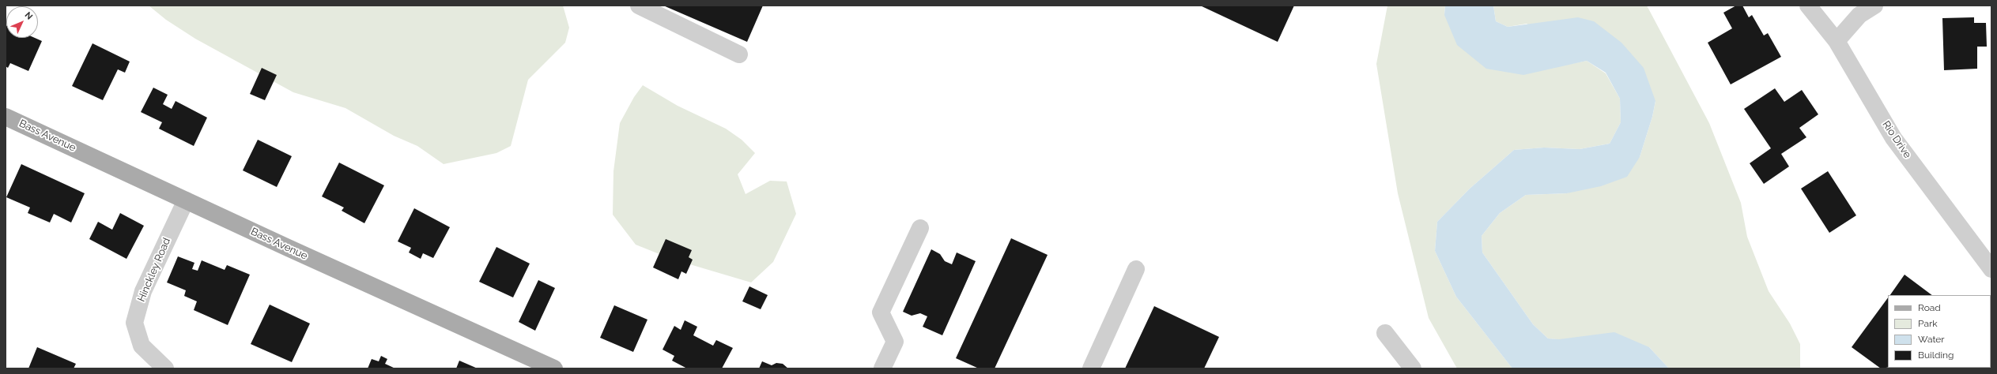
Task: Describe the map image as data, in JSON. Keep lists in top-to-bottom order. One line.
{"streets":{"main road":["Bass Avenue"],"street":["Rio Drive","Hinckley Road"]},"crossings":[["Bass Avenue","Hinckley Road"]],"legend":["Road","Park","Water","Building"],"north":"top right"}
